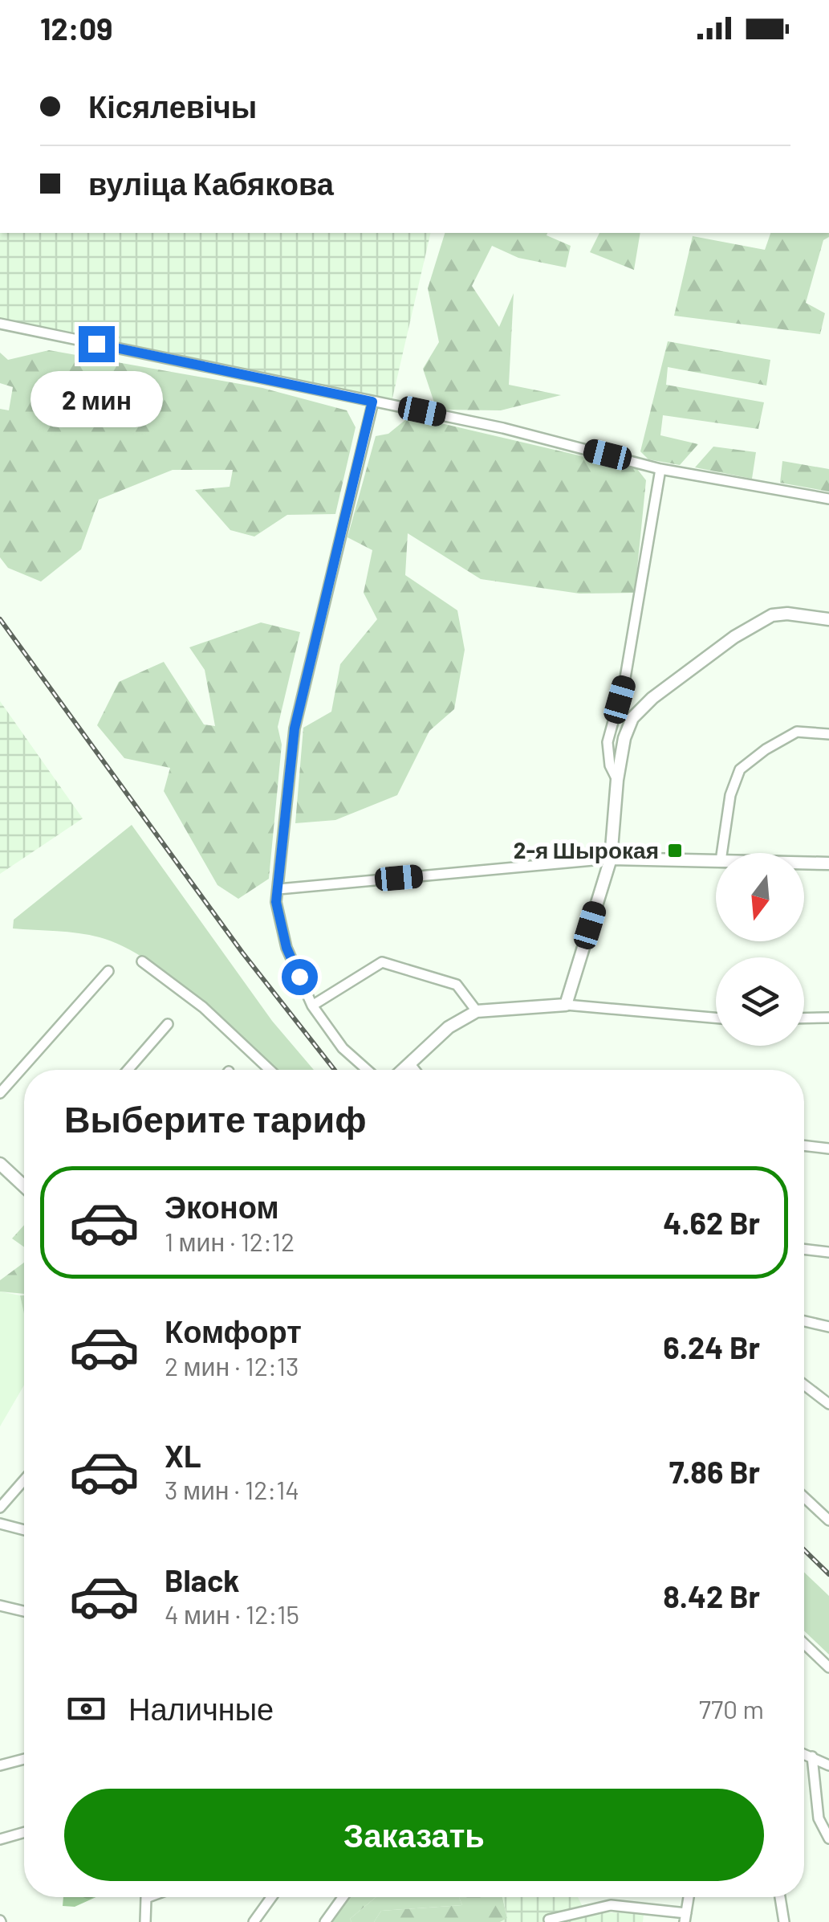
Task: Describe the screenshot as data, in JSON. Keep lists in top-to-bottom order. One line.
{"places":{"transit":["2-я Шырокая"]},"north":"bottom","page":{"status":"12:09","banner":["Кісялевічы","вуліца Кабякова"],"bubble":"2 мин","heading":"Выберите тариф","list":[{"name":"Эконом","note":"1 мин · 12:12","value":"4.62 Br"},{"name":"Комфорт","note":"2 мин · 12:13","value":"6.24 Br"},{"name":"XL","note":"3 мин · 12:14","value":"7.86 Br"},{"name":"Black","note":"4 мин · 12:15","value":"8.42 Br"}],"pay":["Наличные","770 m"],"buttons":"Заказать"}}
